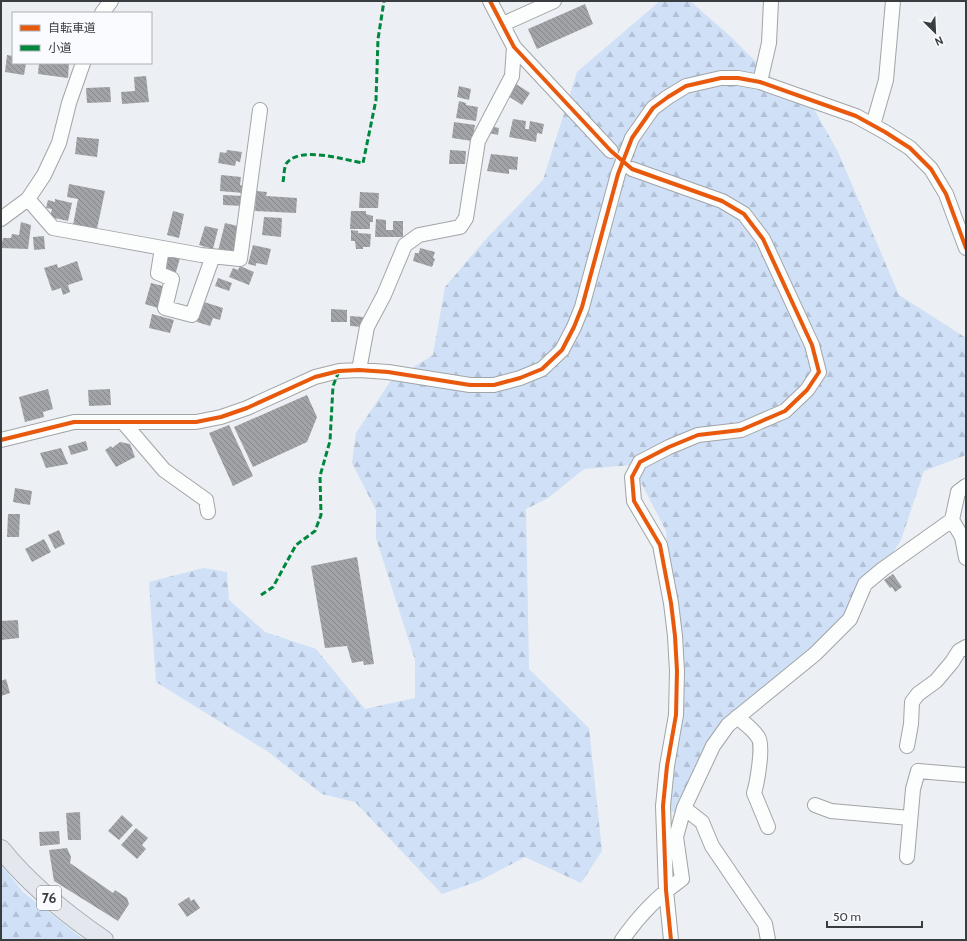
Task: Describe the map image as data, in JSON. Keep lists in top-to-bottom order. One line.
{"streets":{"main road":["76"]},"legend":["自転車道","小道"],"scale_bar":"50 m","north":"bottom right"}
